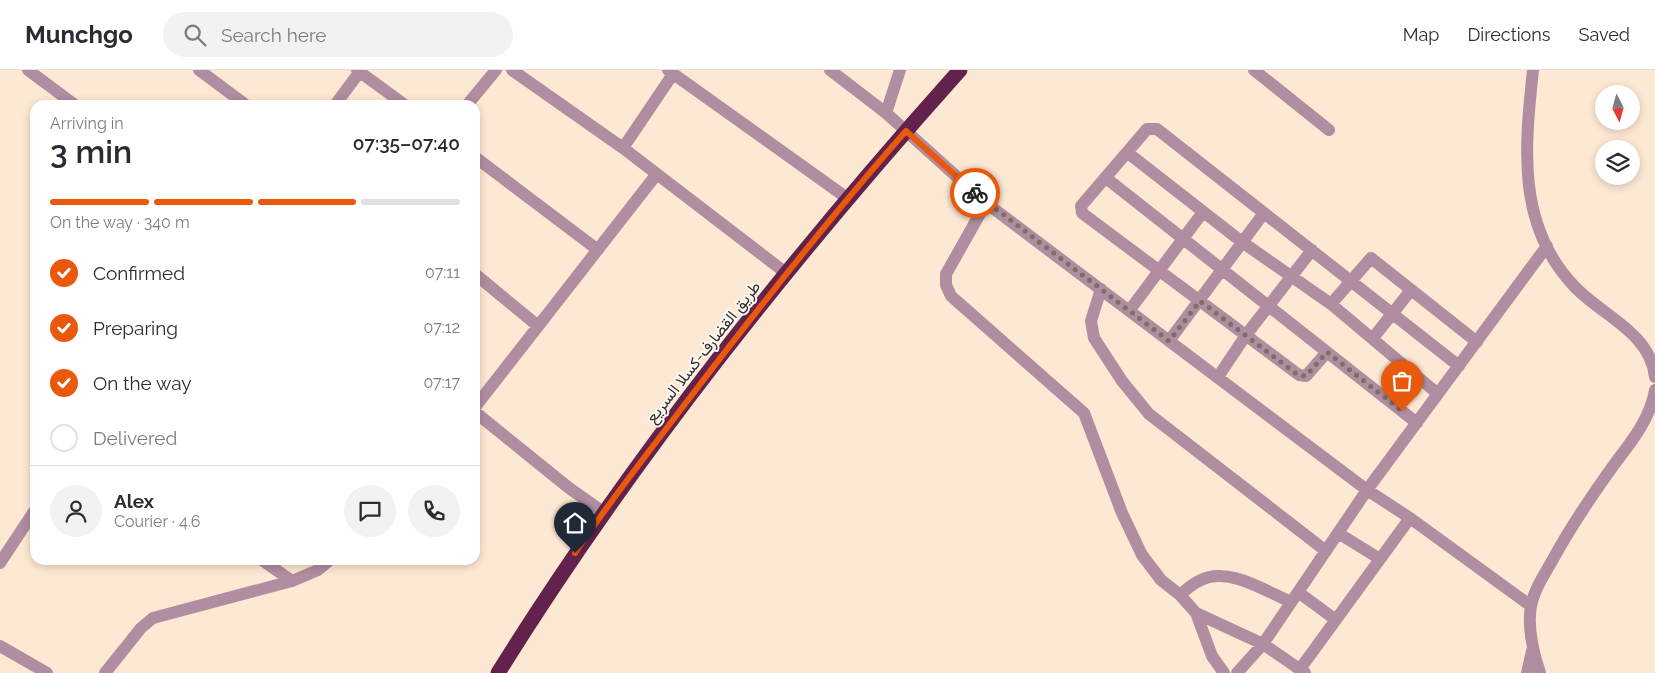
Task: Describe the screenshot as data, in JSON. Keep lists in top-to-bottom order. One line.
{"streets":{"highway":["طريق القضارف-كسلا السريع"]},"north":"bottom","page":{"header":"Munchgo","search":"Search here","nav":["Map","Directions","Saved"],"heading":["3 min","Arriving in","07:35–07:40"],"panel":["Alex","Courier · 4.6"],"bar":"On the way · 340 m","list":[["Confirmed","07:11"],["Preparing","07:12"],["On the way","07:17"],"Delivered"]}}
